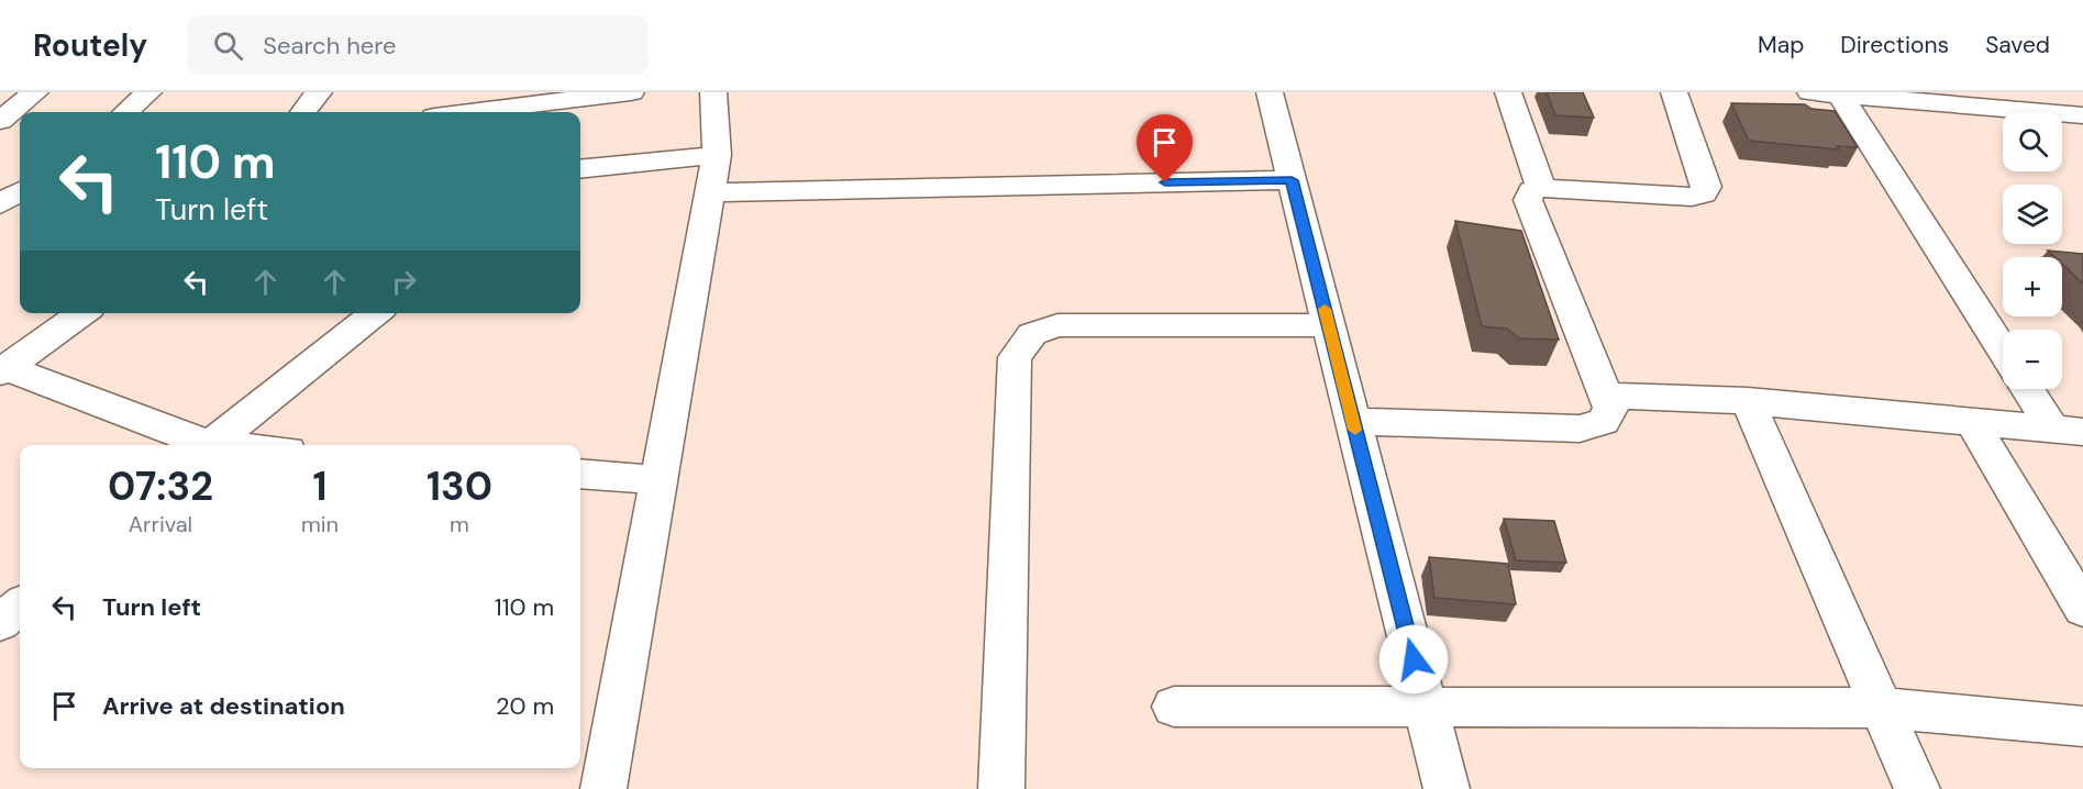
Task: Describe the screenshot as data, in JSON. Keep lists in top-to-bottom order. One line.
{"page":{"header":"Routely","search":"Search here","nav":["Map","Directions","Saved"],"map_buttons":["+","−"],"turn":["110 m","Turn left"],"eta":["07:32","Arrival","1","min","130","m"],"list":[{"name":"Turn left","value":"110 m"},{"name":"Arrive at destination","value":"20 m"}]}}
